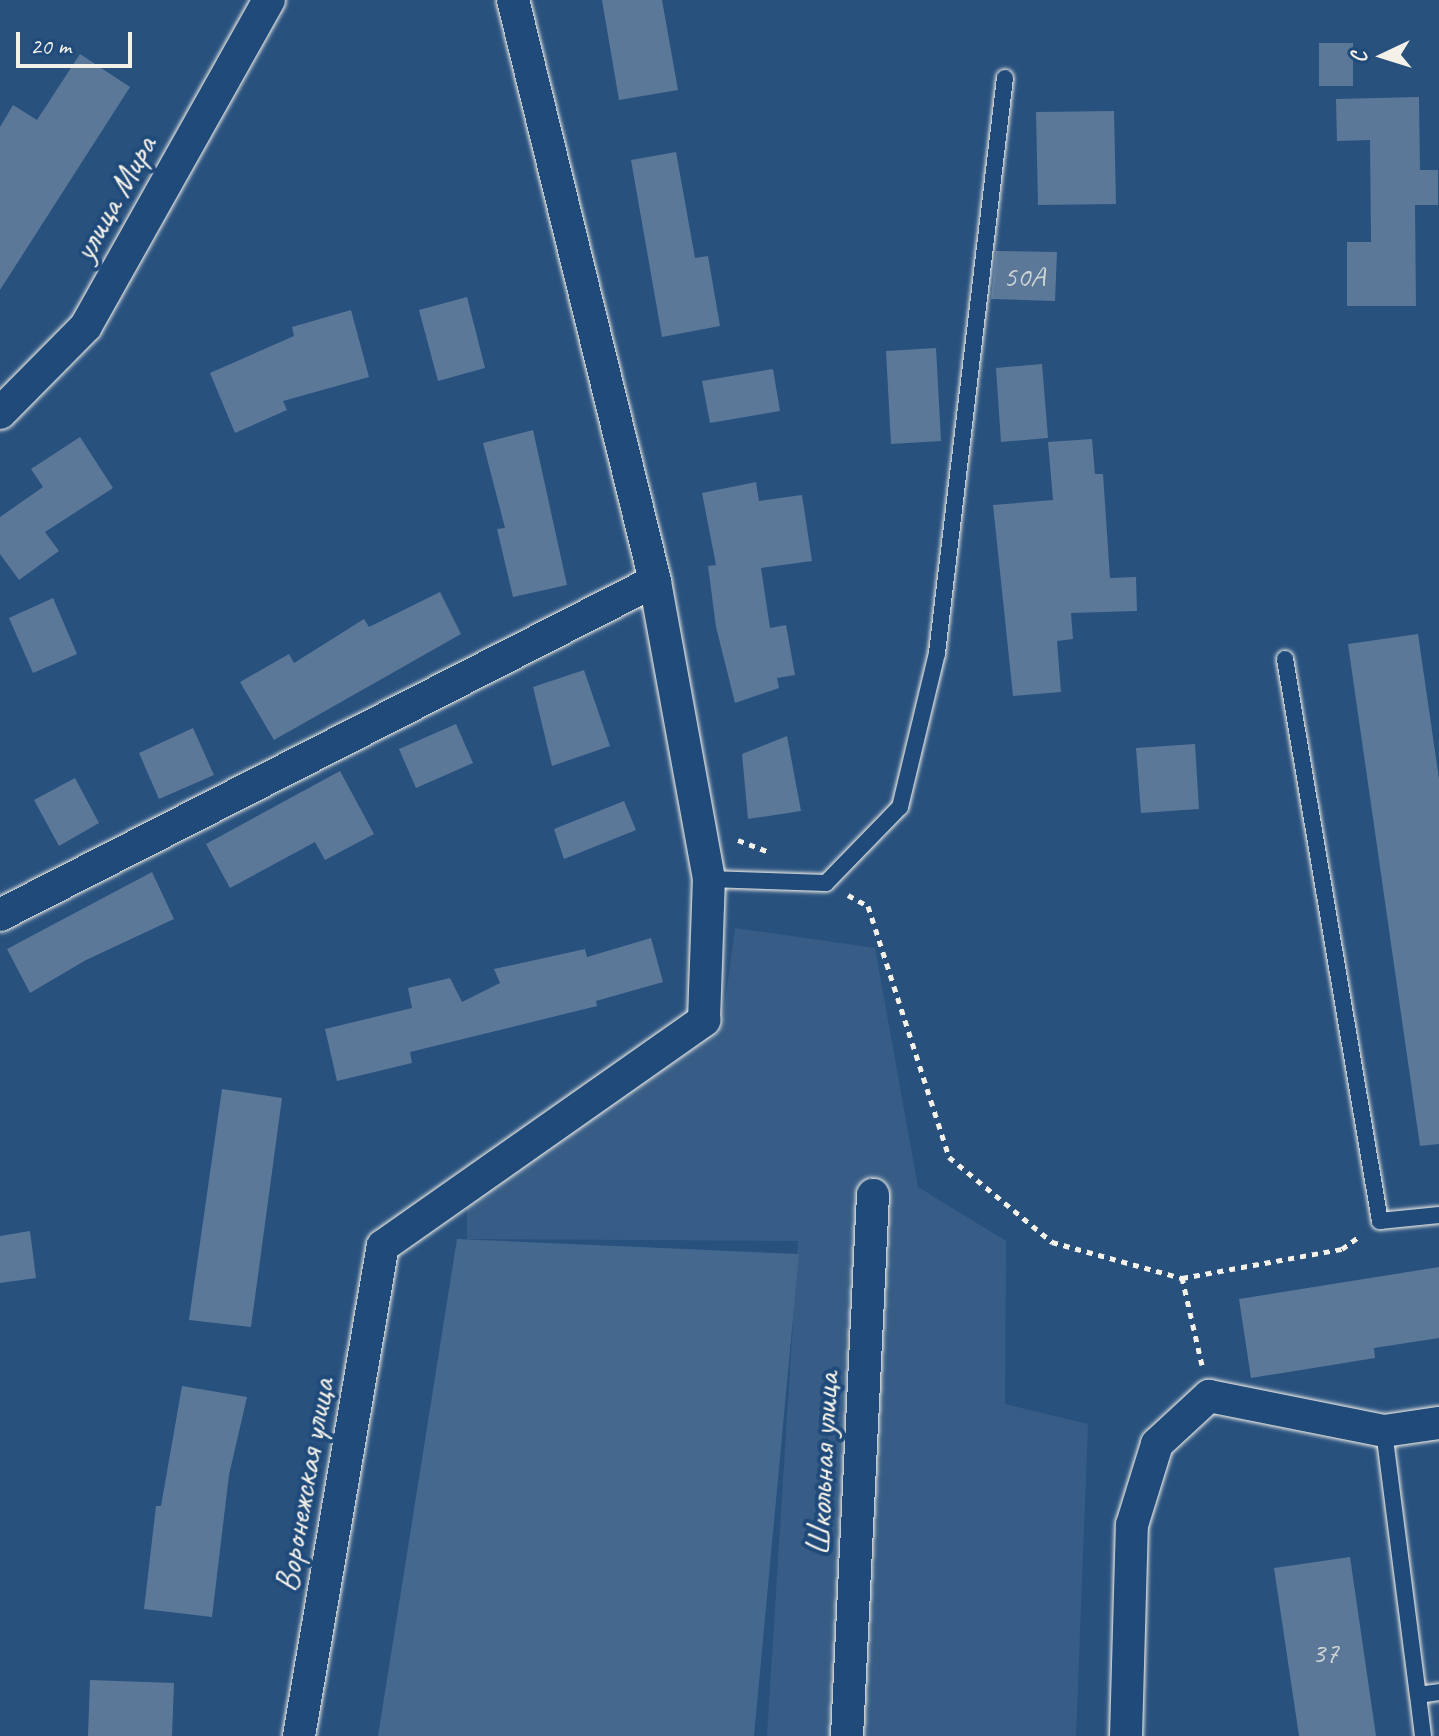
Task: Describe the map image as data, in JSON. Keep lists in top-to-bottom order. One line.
{"streets":{"street":["улица Мира","Школьная улица","Воронежская улица"]},"house_numbers":["50А","37"],"scale_bar":"20 m","north":"left"}
